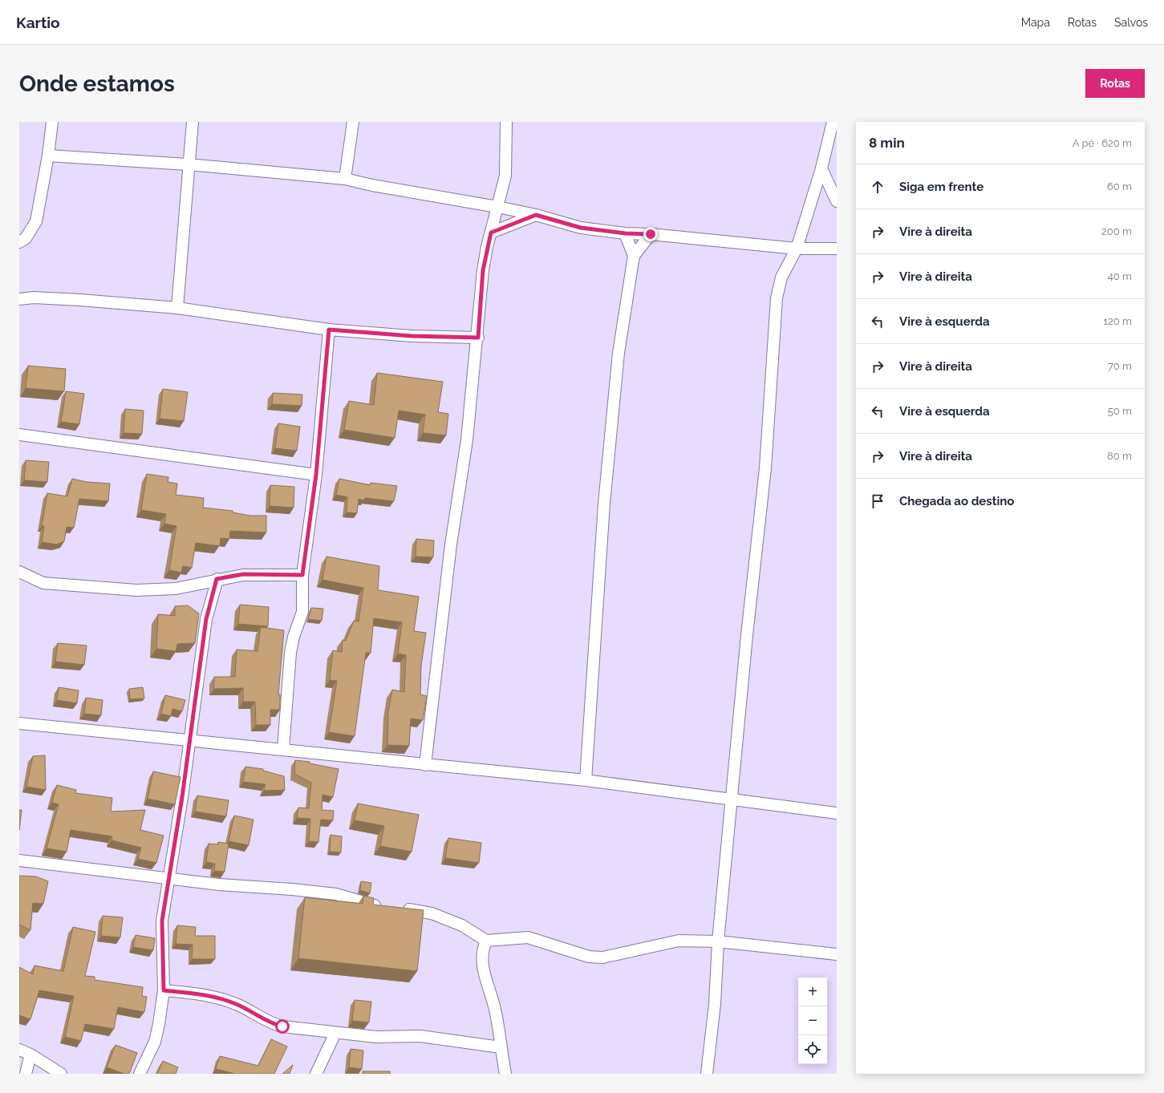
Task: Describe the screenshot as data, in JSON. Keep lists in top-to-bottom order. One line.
{"page":{"header":"Kartio","nav":["Mapa","Rotas","Salvos"],"buttons":"Rotas","title":"Onde estamos","heading":["8 min","A pé · 620 m"],"list":[["Siga em frente","60 m"],["Vire à direita","200 m"],["Vire à direita","40 m"],["Vire à esquerda","120 m"],["Vire à direita","70 m"],["Vire à esquerda","50 m"],["Vire à direita","80 m"],"Chegada ao destino"],"map_buttons":["+","−"]}}
